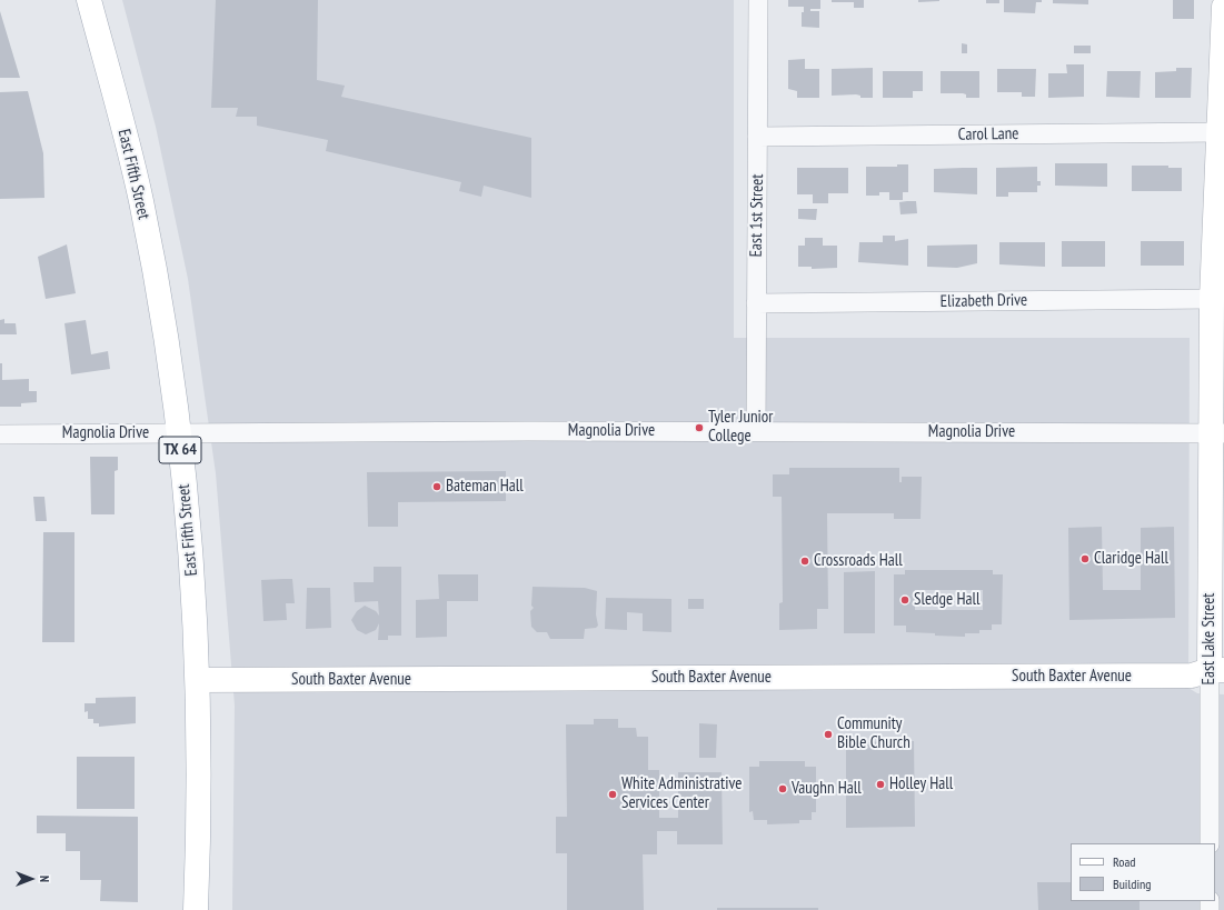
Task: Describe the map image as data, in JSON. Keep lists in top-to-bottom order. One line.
{"streets":{"street":["Carol Lane","East Fifth Street","East 1st Street","Elizabeth Drive","Magnolia Drive","TX 64","East Lake Street","South Baxter Avenue"]},"crossings":[["Carol Lane","East 1st Street"],["Carol Lane","East Lake Street"],["East Fifth Street","Magnolia Drive"],["East Fifth Street","South Baxter Avenue"],["East 1st Street","Elizabeth Drive"],["East 1st Street","Magnolia Drive"],["Elizabeth Drive","East Lake Street"],["Magnolia Drive","East Lake Street"],["East Lake Street","South Baxter Avenue"]],"places":["Tyler Junior College","Bateman Hall","Claridge Hall","Crossroads Hall","Sledge Hall","Community Bible Church","Holley Hall","Vaughn Hall","White Administrative Services Center"],"legend":["Road","Building"],"north":"right"}
